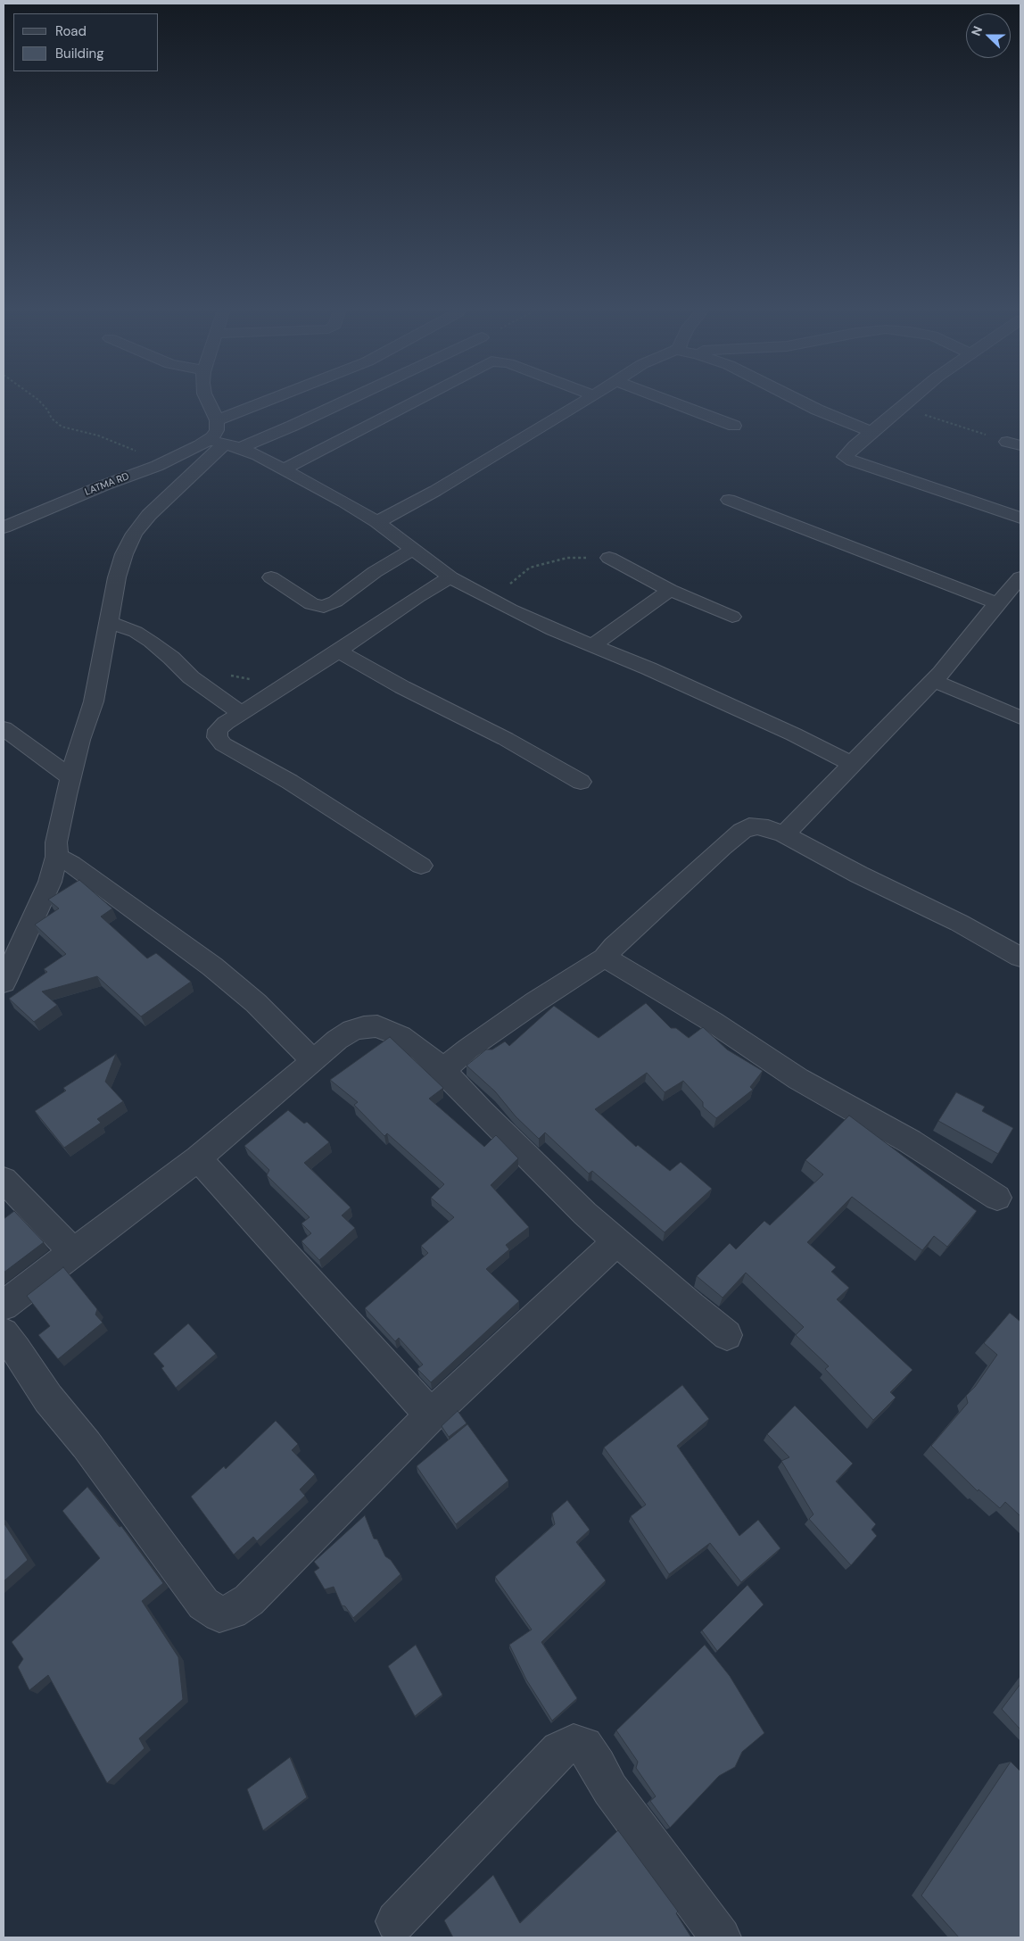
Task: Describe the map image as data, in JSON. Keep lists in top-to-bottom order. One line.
{"streets":{"street":["LATMA RD"]},"legend":["Road","Building"],"north":"left"}
